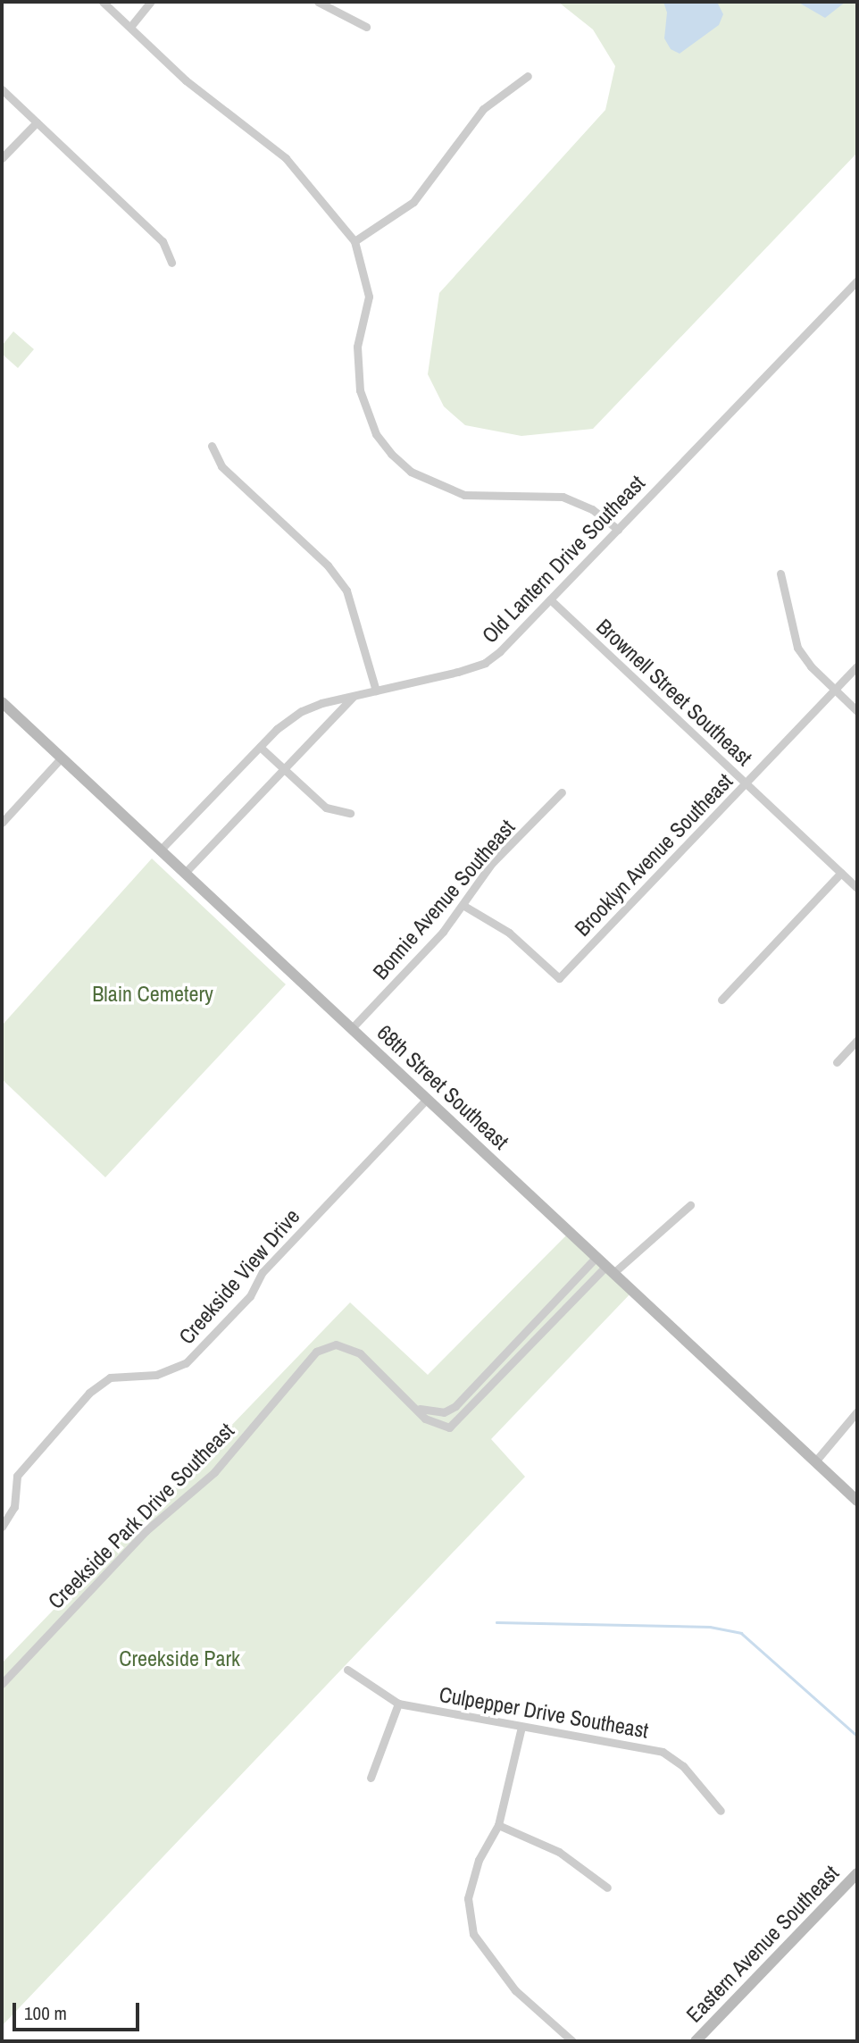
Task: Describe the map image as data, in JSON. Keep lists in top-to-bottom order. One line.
{"streets":{"main road":["68th Street Southeast","Eastern Avenue Southeast"],"street":["Old Lantern Drive Southeast","Brownell Street Southeast","Brooklyn Avenue Southeast","Bonnie Avenue Southeast","Creekside View Drive","Creekside Park Drive Southeast","Culpepper Drive Southeast"]},"crossings":[["Old Lantern Drive Southeast","Brownell Street Southeast"],["Old Lantern Drive Southeast","68th Street Southeast"],["Brownell Street Southeast","Brooklyn Avenue Southeast"],["Brooklyn Avenue Southeast","Bonnie Avenue Southeast"],["Bonnie Avenue Southeast","68th Street Southeast"],["68th Street Southeast","Creekside View Drive"],["68th Street Southeast","Creekside Park Drive Southeast"]],"parks":["Blain Cemetery","Creekside Park"],"scale_bar":"100 m"}
